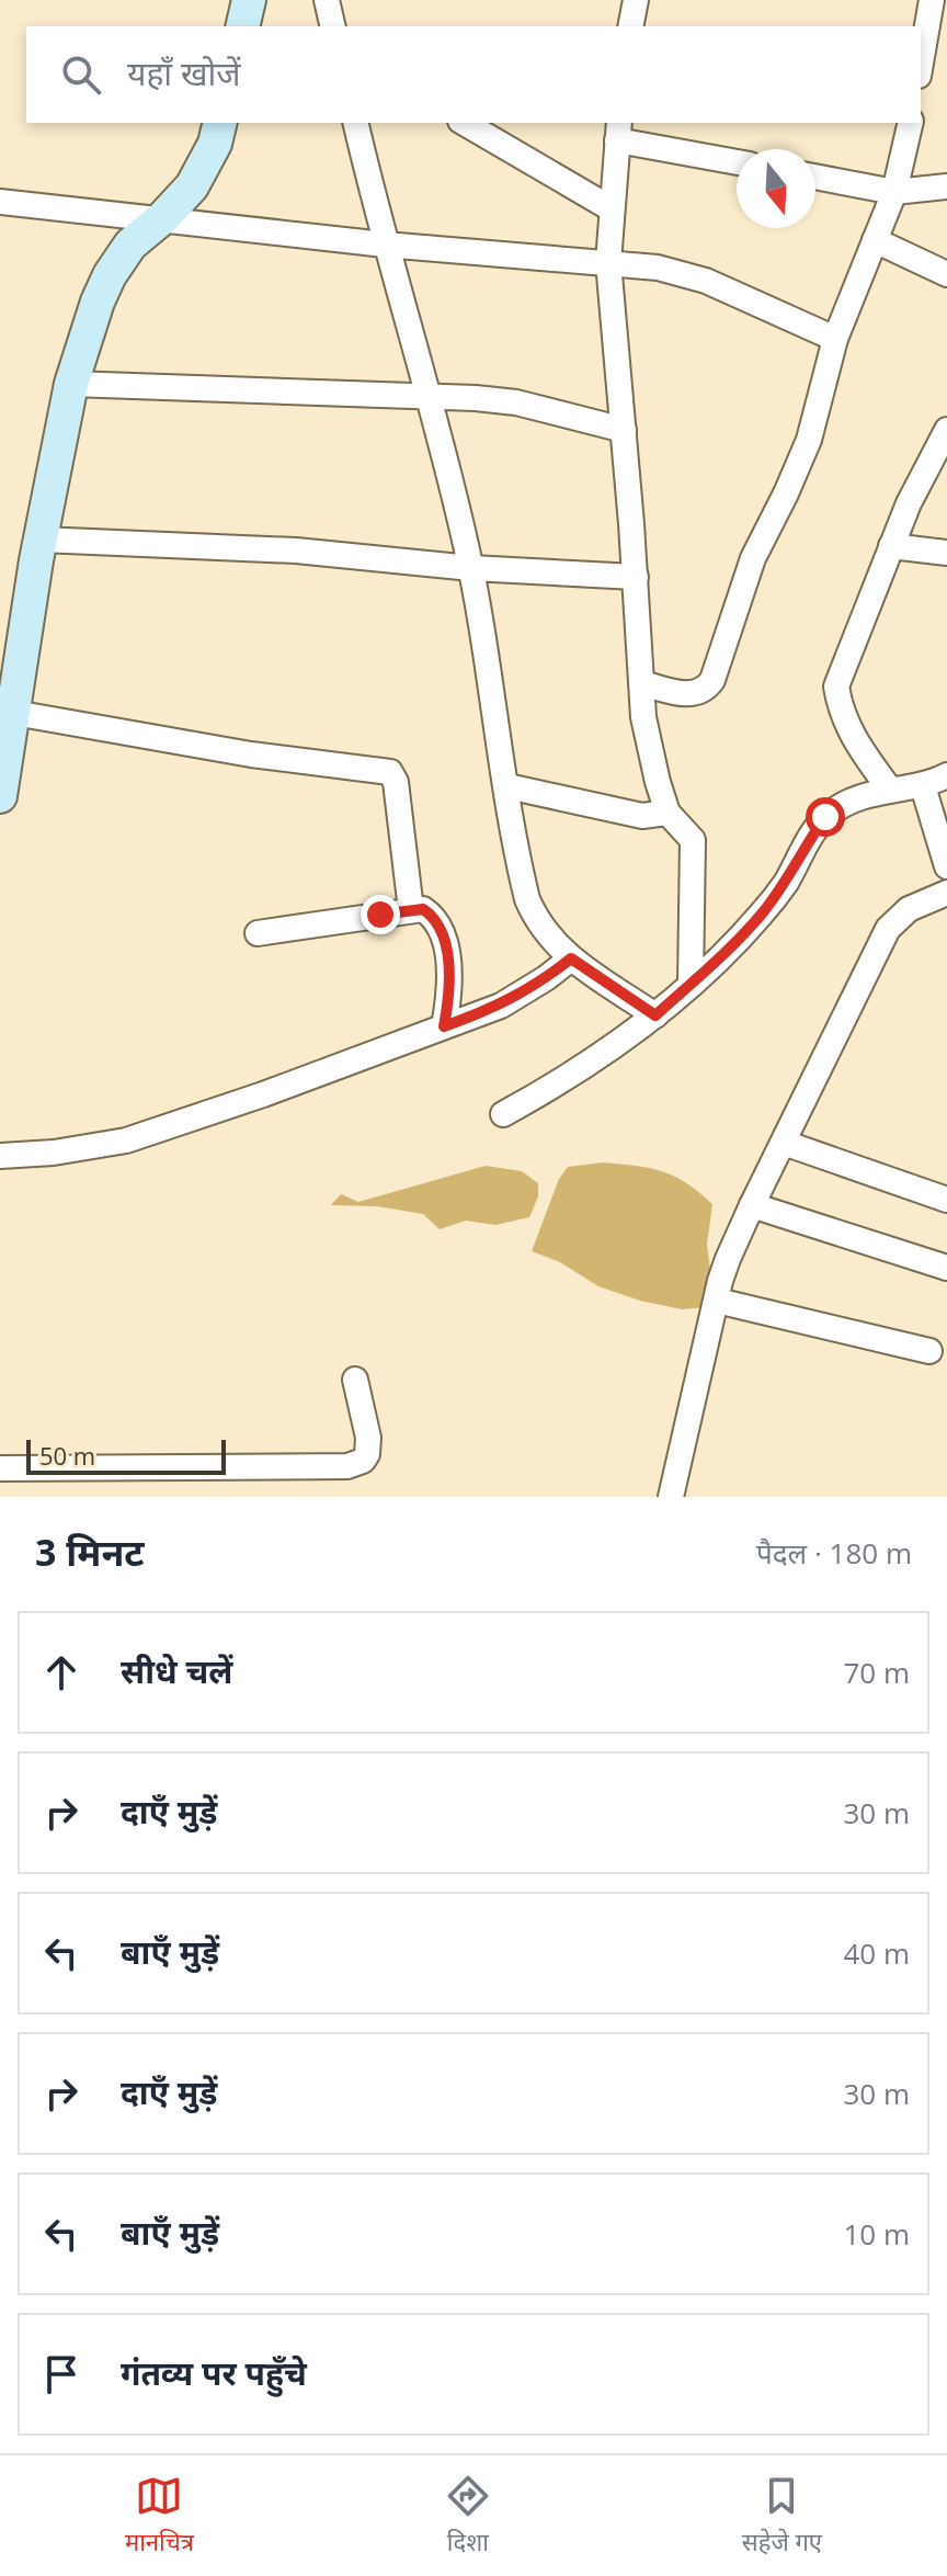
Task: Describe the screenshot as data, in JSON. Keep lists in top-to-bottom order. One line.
{"scale_bar":"50 m","north":"bottom","page":{"search":"यहाँ खोजें","scale":"50 m","heading":["3 मिनट","पैदल · 180 m"],"list":[["सीधे चलें","70 m"],["दाएँ मुड़ें","30 m"],["बाएँ मुड़ें","40 m"],["दाएँ मुड़ें","30 m"],["बाएँ मुड़ें","10 m"],"गंतव्य पर पहुँचे"],"nav":["मानचित्र","दिशा","सहेजे गए"]}}
